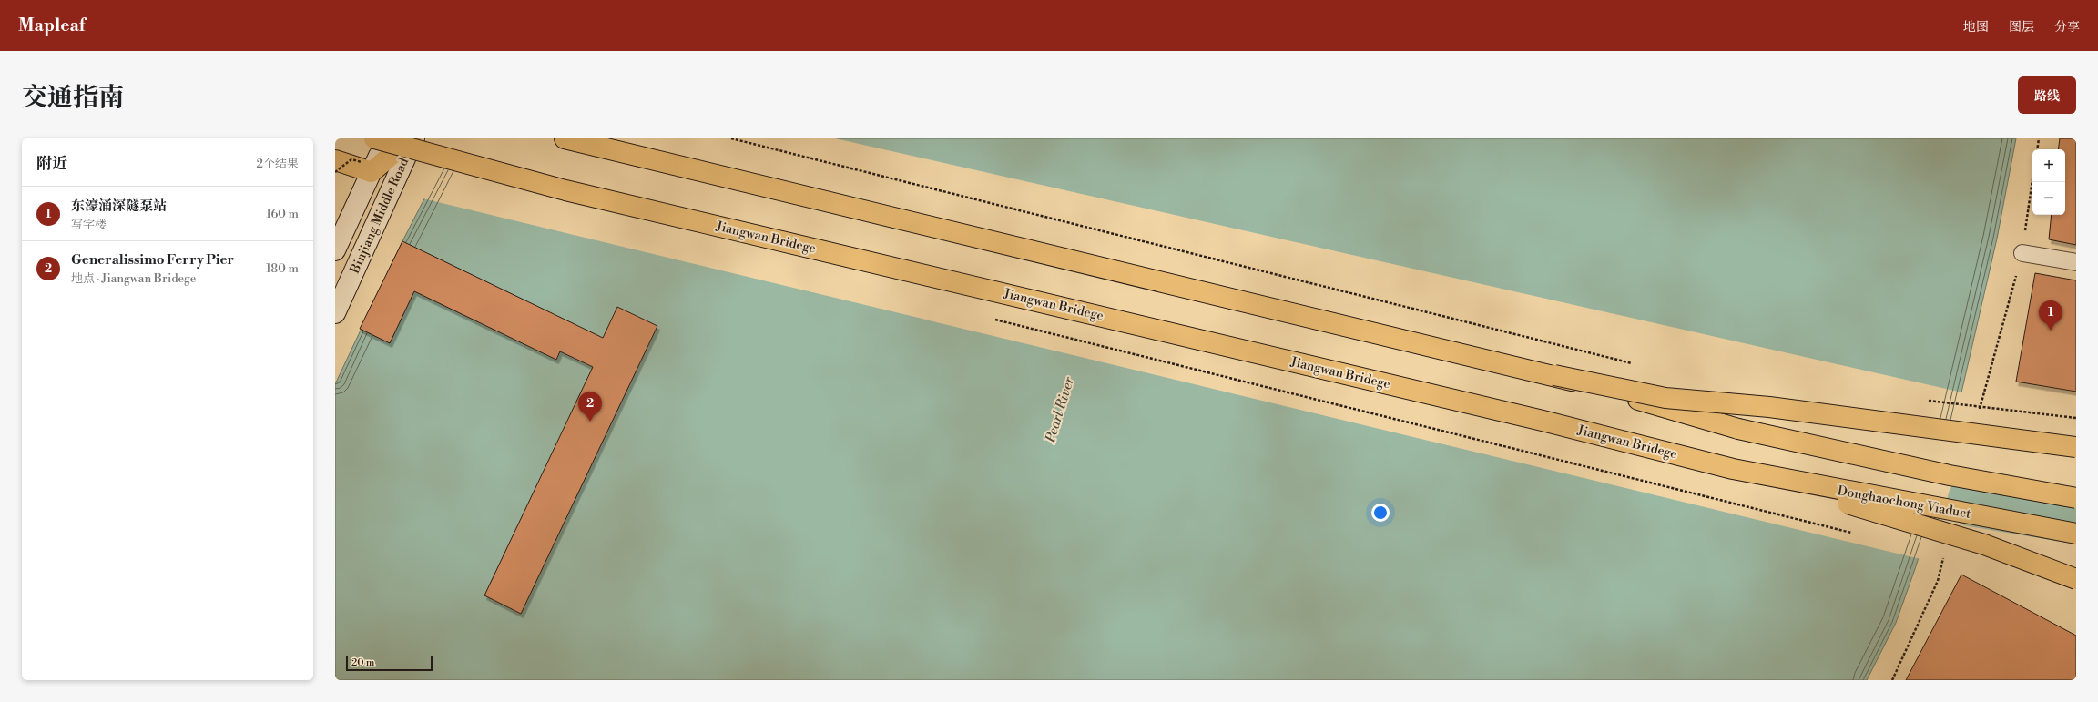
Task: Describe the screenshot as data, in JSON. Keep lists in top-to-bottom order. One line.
{"streets":{"main road":["Binjiang Middle Road","Jiangwan Bridege","Donghaochong Viaduct"]},"crossings":[["Jiangwan Bridege","Donghaochong Viaduct"]],"water":["Pearl River"],"scale_bar":"20 m","page":{"header":"Mapleaf","nav":["地图","图层","分享"],"title":"交通指南","buttons":"路线","heading":["附近","2个结果"],"map_buttons":["+","−"],"list":[{"mark":"1","name":"东濠涌深隧泵站","note":"写字楼","value":"160 m"},{"mark":"2","name":"Generalissimo Ferry Pier","note":"地点 · Jiangwan Bridege","value":"180 m"}],"pins":["1","2"],"scale":"20 m"}}
